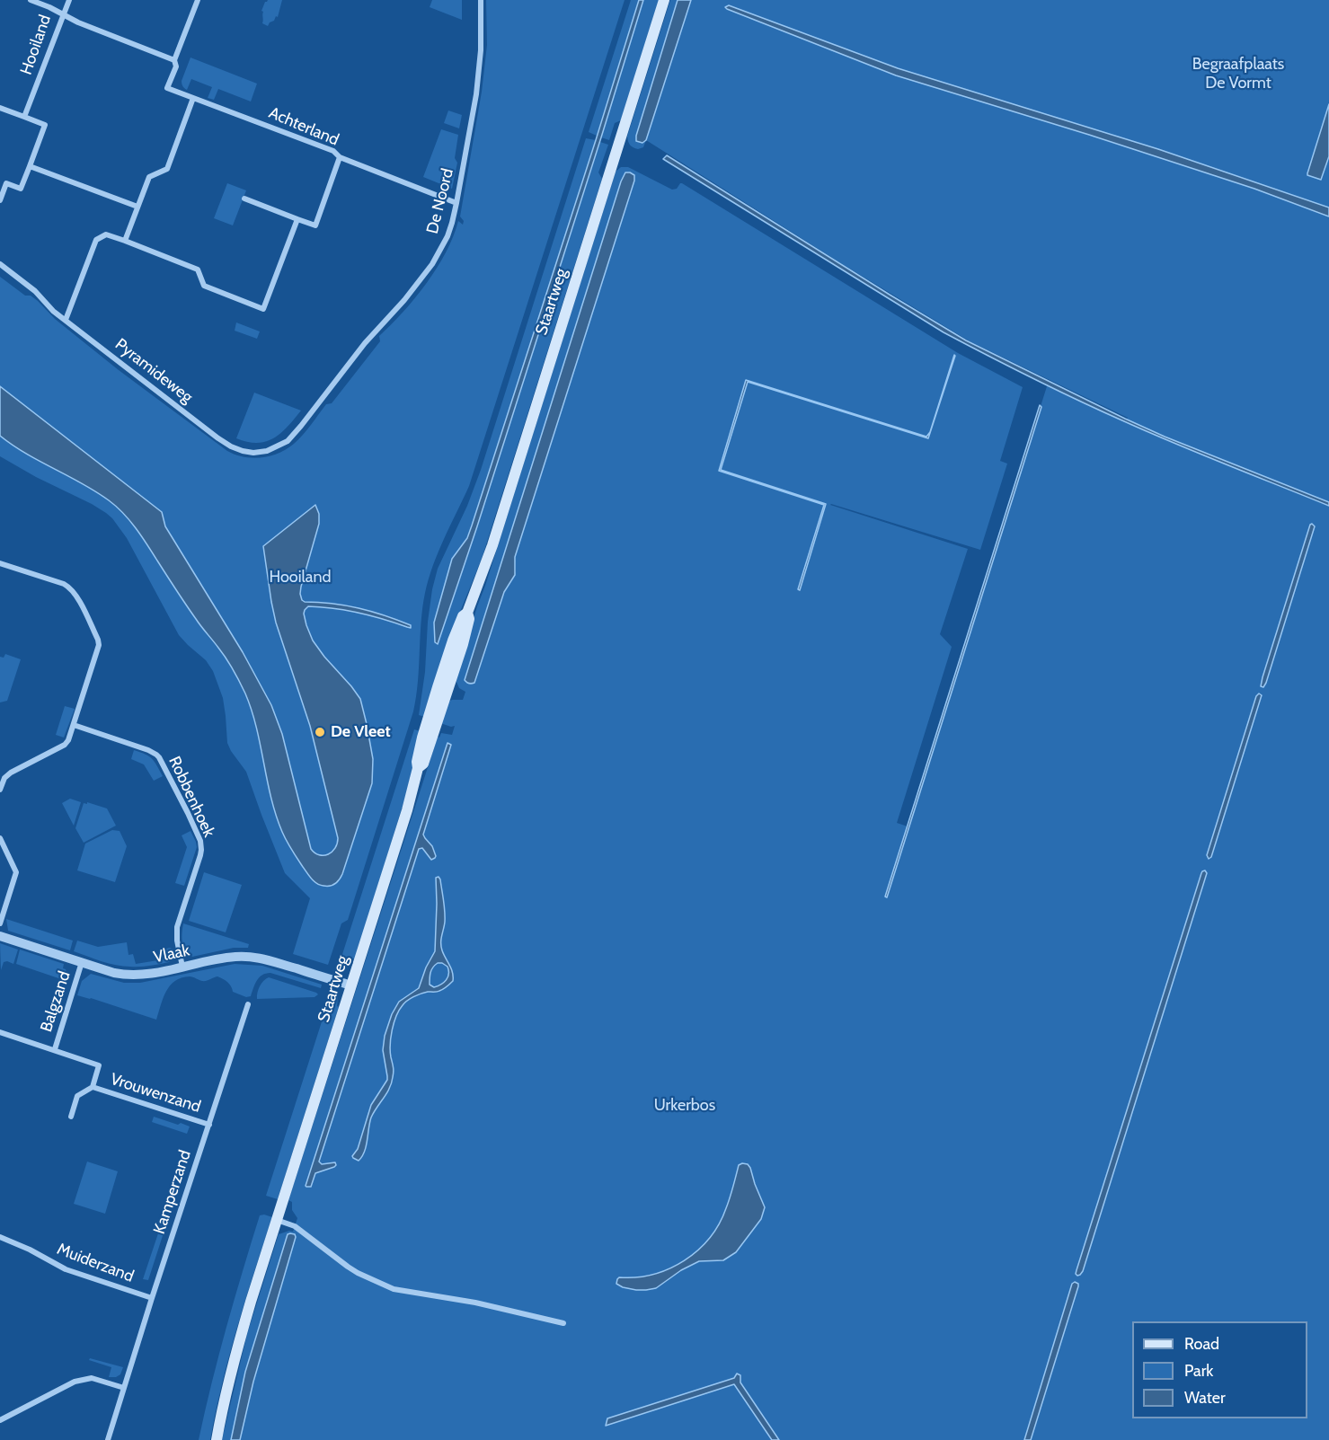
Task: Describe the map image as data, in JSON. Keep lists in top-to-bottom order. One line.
{"streets":{"main road":["Staartweg"],"street":["Hooiland","Achterland","De Noord","Pyramideweg","Robbenhoek","Vlaak","Balgzand","Vrouwenzand","Kamperzand","Muiderzand"]},"crossings":[["Achterland","De Noord"],["De Noord","Pyramideweg"],["Staartweg","Vlaak"],["Robbenhoek","Vlaak"],["Vlaak","Balgzand"],["Balgzand","Vrouwenzand"],["Vrouwenzand","Kamperzand"],["Kamperzand","Muiderzand"]],"parks":["Begraafplaats De Vormt","Hooiland","Urkerbos"],"places":["De Vleet"],"legend":["Road","Park","Water"]}
